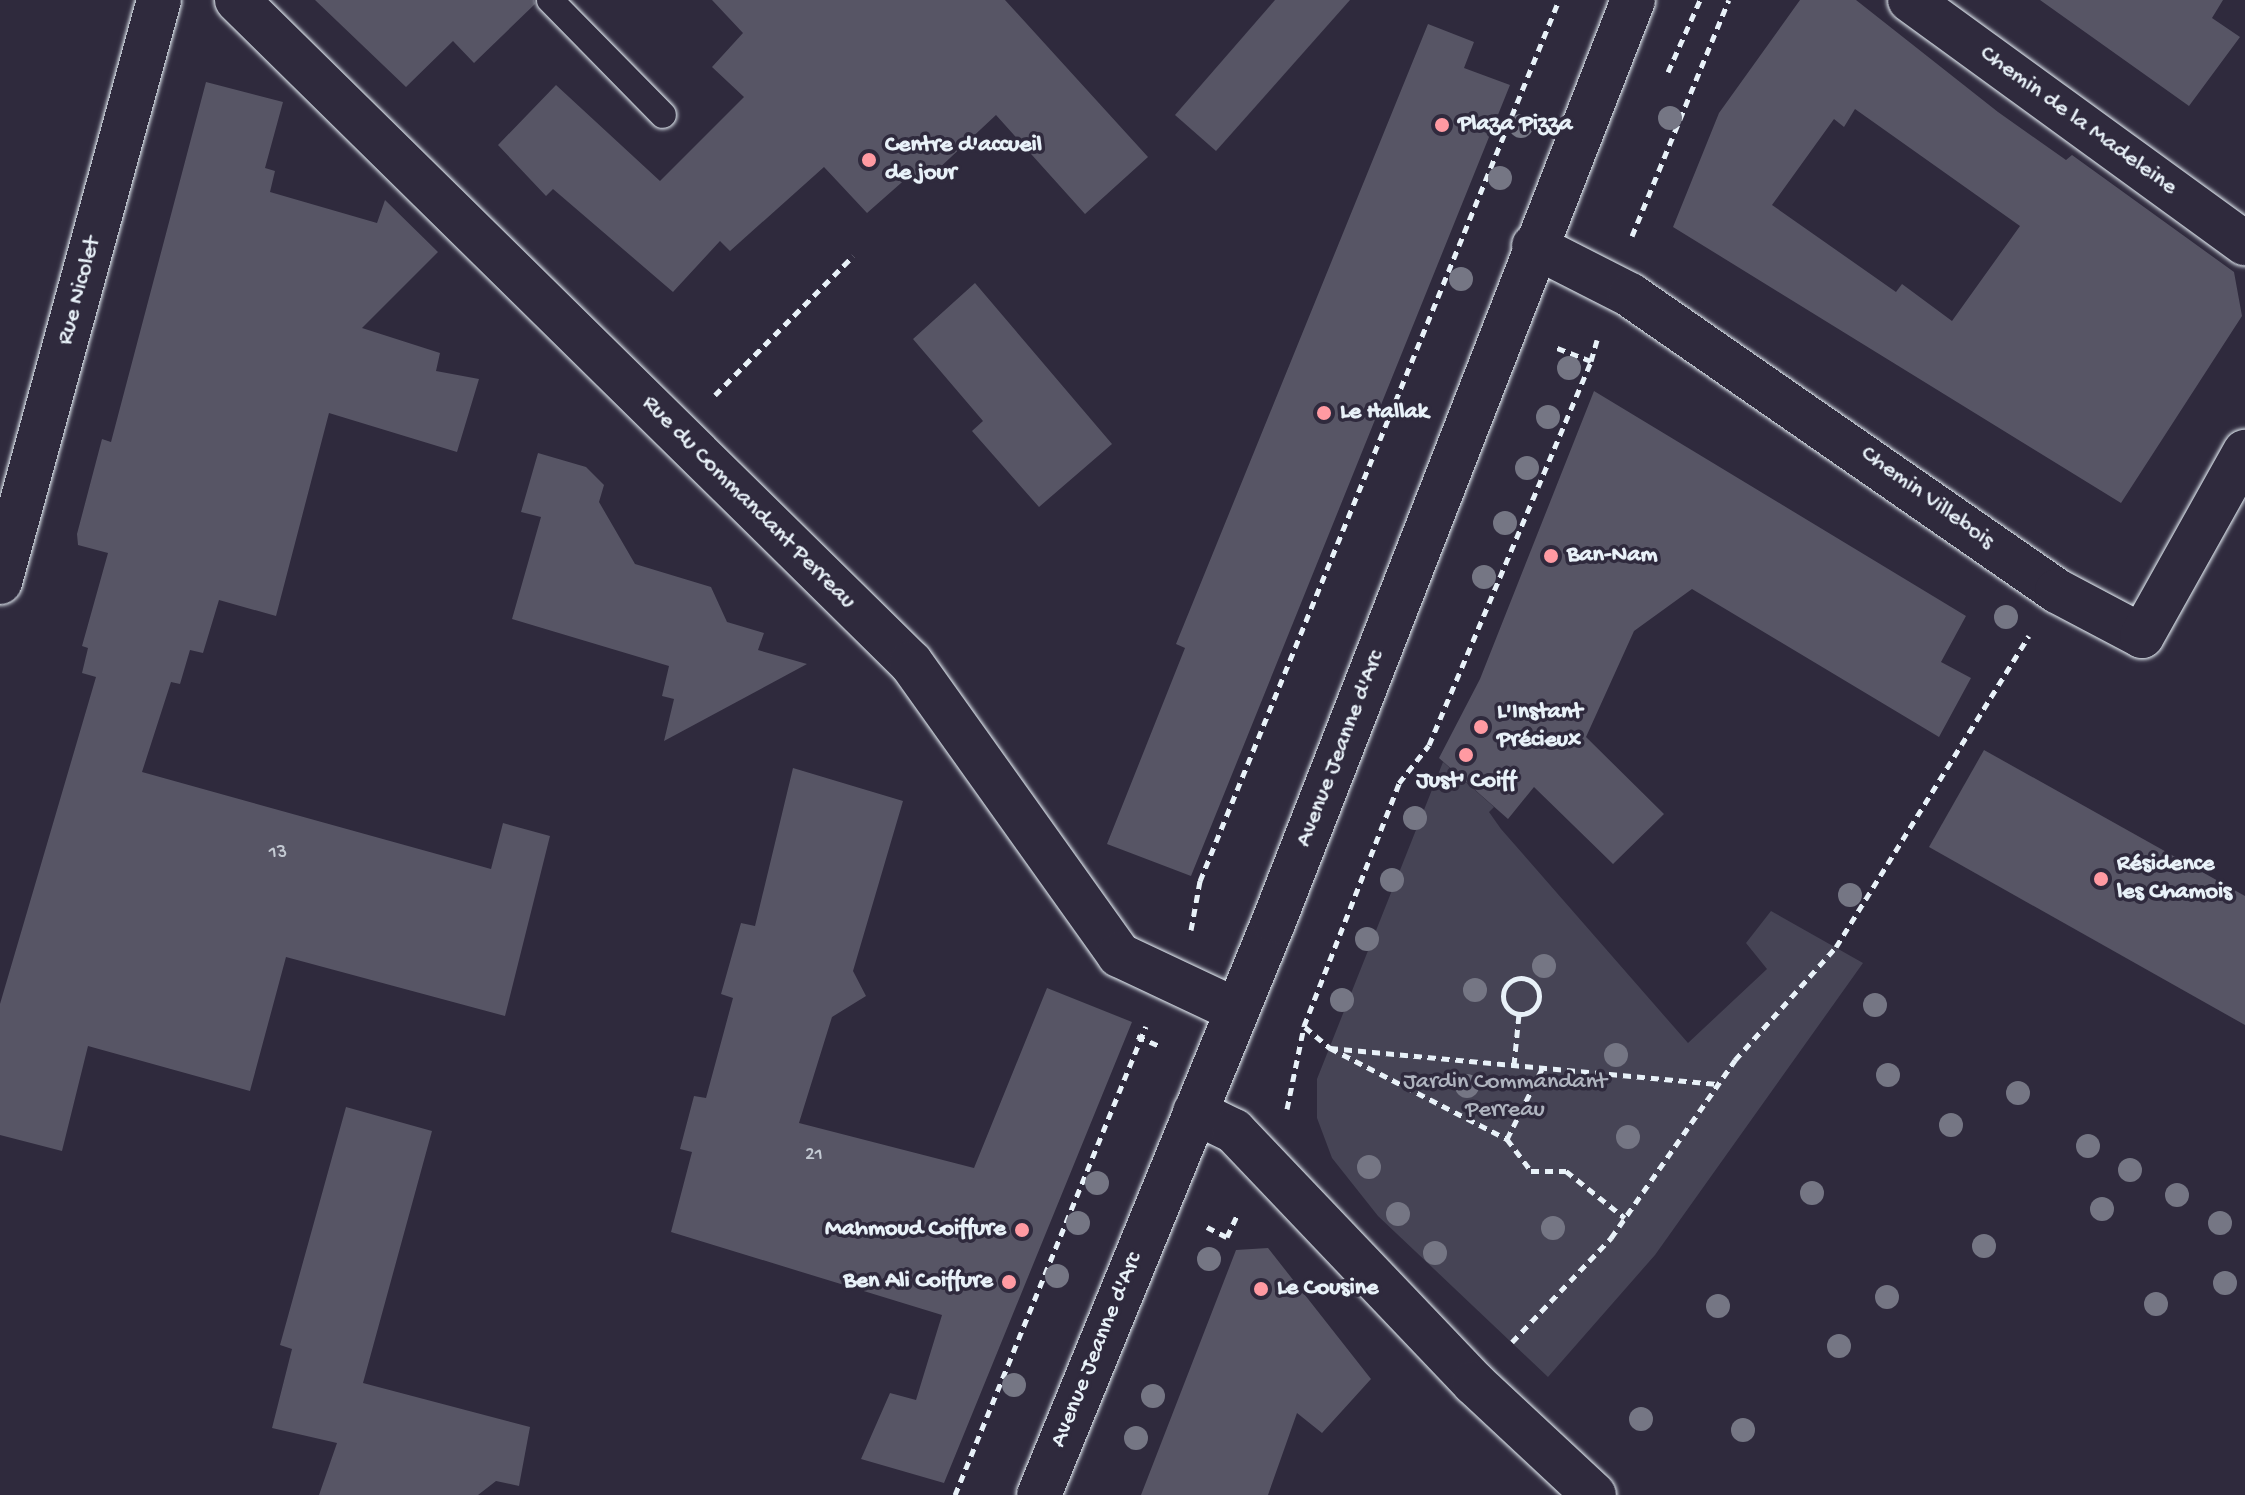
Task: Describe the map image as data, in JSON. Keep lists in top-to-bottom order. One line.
{"streets":{"street":["Chemin de la Madeleine","Rue Nicolet","Chemin Villebois","Rue du Commandant Perreau","Avenue Jeanne d'Arc"]},"crossings":[["Chemin Villebois","Avenue Jeanne d'Arc"],["Rue du Commandant Perreau","Avenue Jeanne d'Arc"]],"parks":["Jardin Commandant Perreau"],"places":["Plaza Pizza","Centre d'accueil de jour","Le Hallak","Ban-Nam","L'Instant Précieux","Just' Coiff","Résidence les Chamois","Mahmoud Coiffure","Ben Ali Coiffure","Le Cousine"],"house_numbers":["13","21"]}
